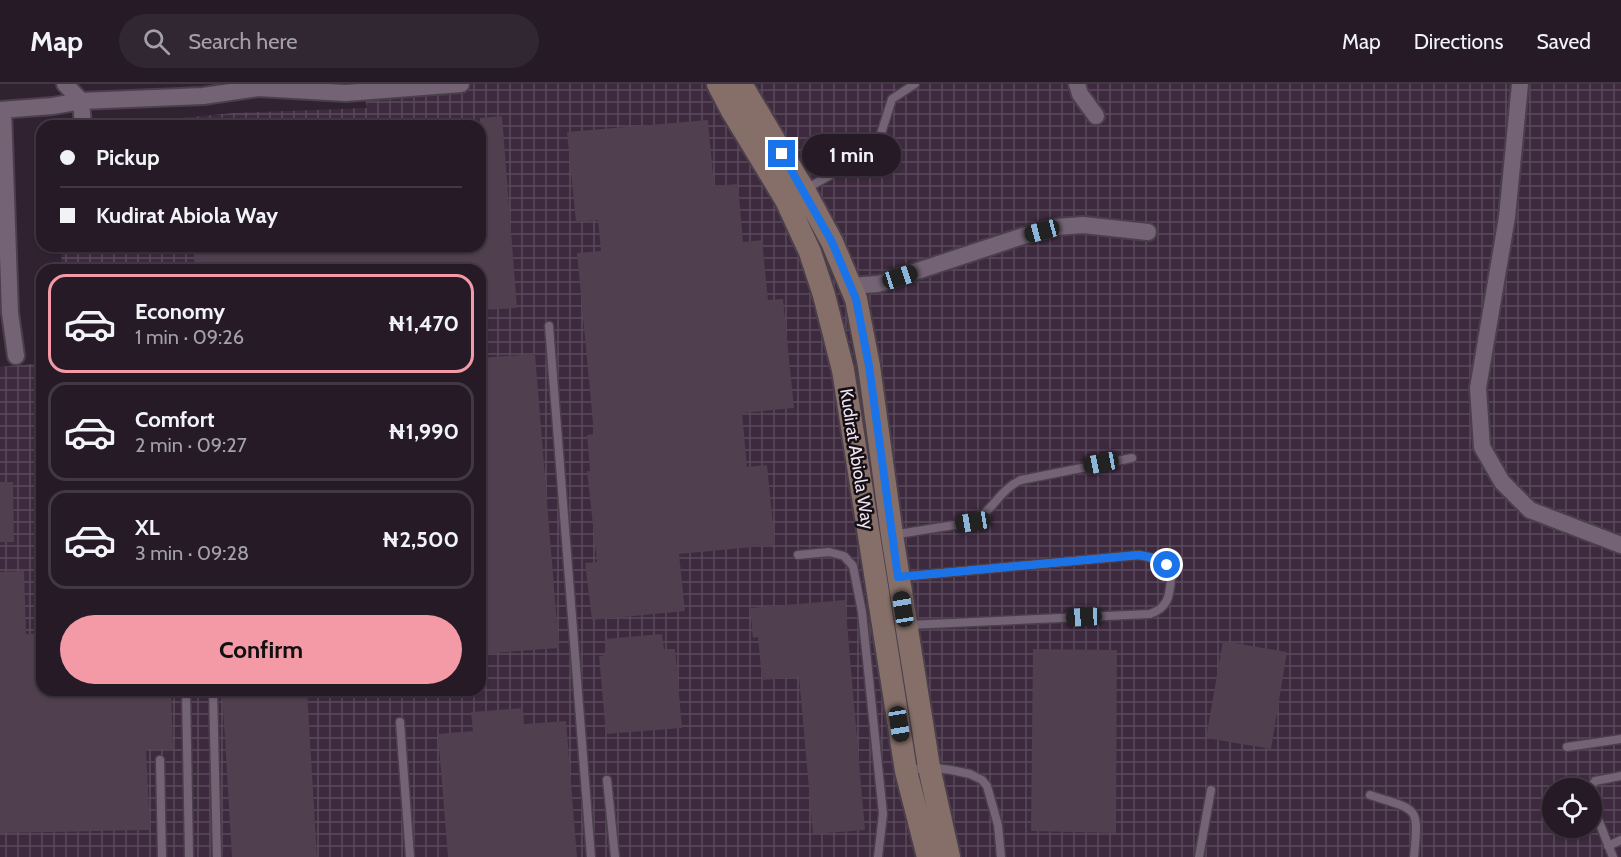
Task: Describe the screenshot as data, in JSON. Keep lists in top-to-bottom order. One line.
{"streets":{"main road":["Kudirat Abiola Way"]},"page":{"header":"Map","search":"Search here","nav":["Map","Directions","Saved"],"banner":["Pickup","Kudirat Abiola Way"],"bubble":"1 min","list":[{"name":"Economy","note":"1 min · 09:26","value":"₦1,470"},{"name":"Comfort","note":"2 min · 09:27","value":"₦1,990"},{"name":"XL","note":"3 min · 09:28","value":"₦2,500"}],"buttons":"Confirm"}}
